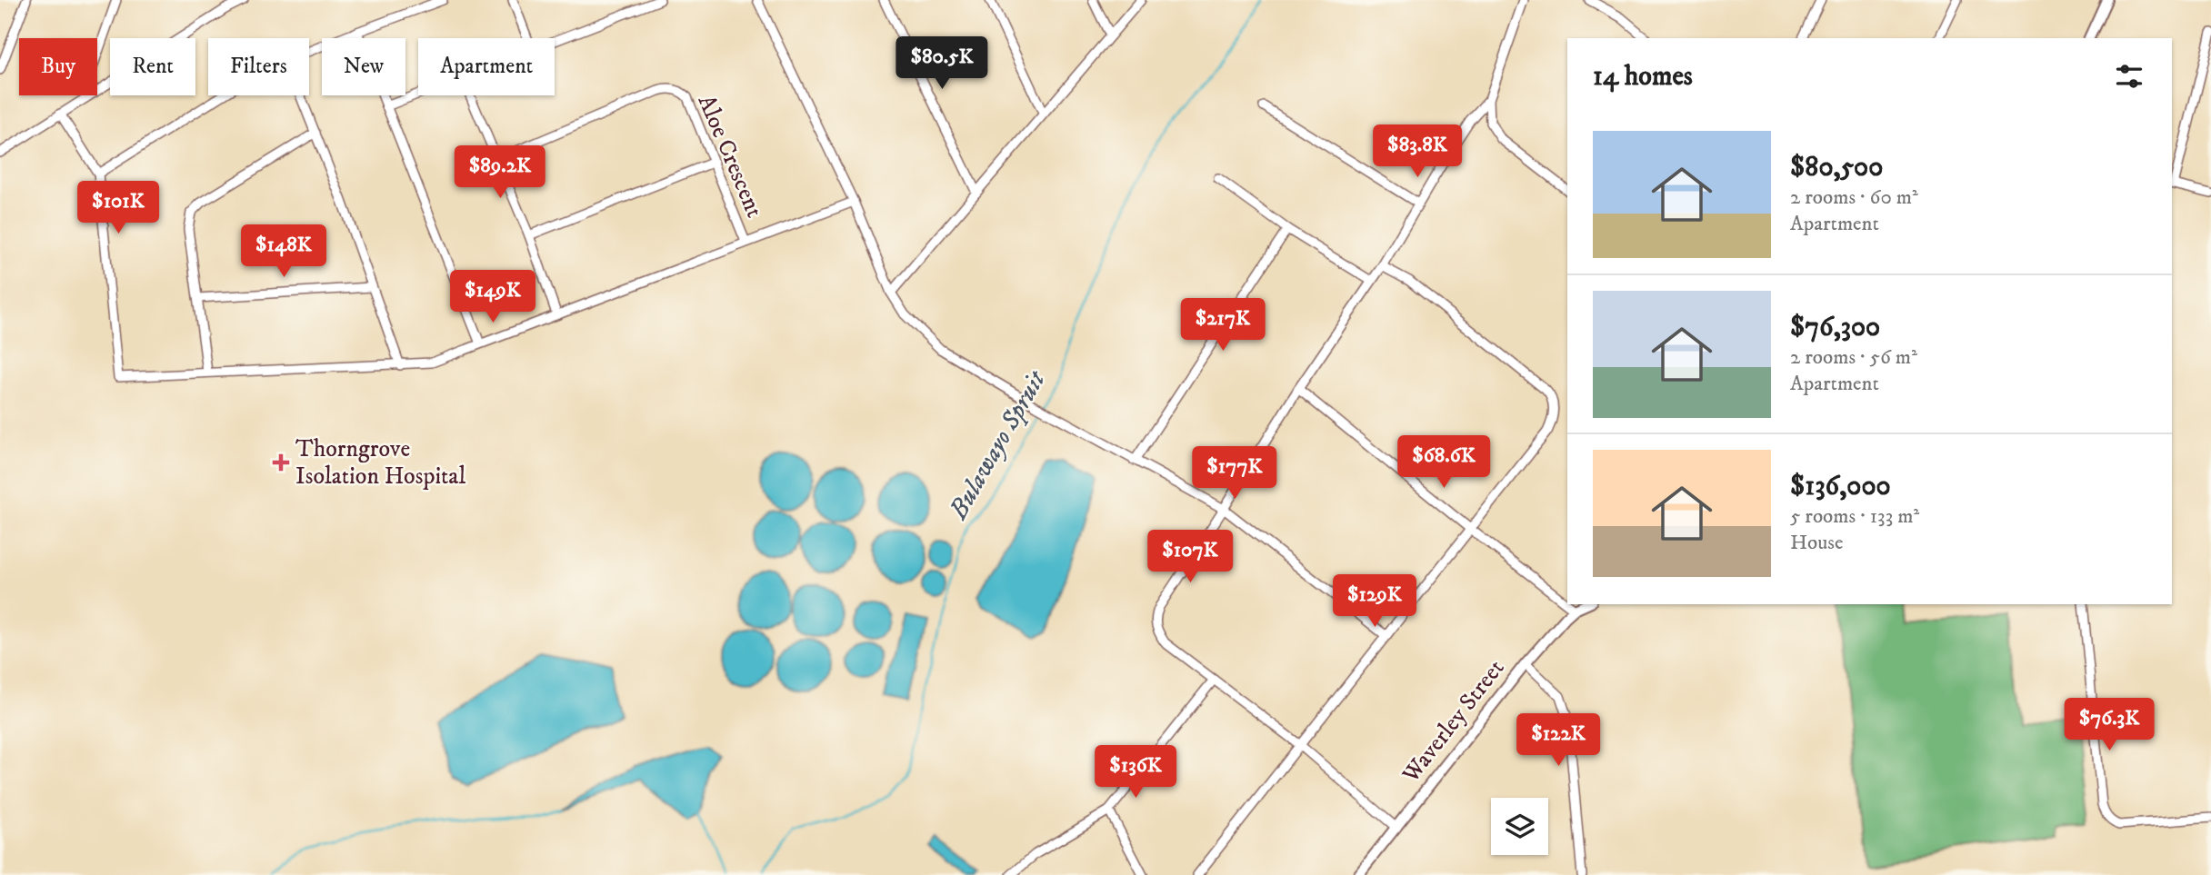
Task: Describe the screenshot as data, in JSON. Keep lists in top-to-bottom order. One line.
{"streets":{"street":["Aloe Crescent","Waverley Street"]},"water":["Bulawayo Spruit"],"places":{"health":["Thorngrove Isolation Hospital"]},"page":{"price":["$80.5K","$83.8K","$89.2K","$101K","$148K","$149K","$217K","$68.6K","$177K","$107K","$129K","$76.3K","$122K","$136K"],"chip":["Buy","Rent","Filters","New","Apartment"],"heading":"14 homes","list":[{"name":"$80,500","note":"2 rooms · 60 m² · Apartment"},{"name":"$76,300","note":"2 rooms · 56 m² · Apartment"},{"name":"$136,000","note":"5 rooms · 133 m² · House"}]}}
